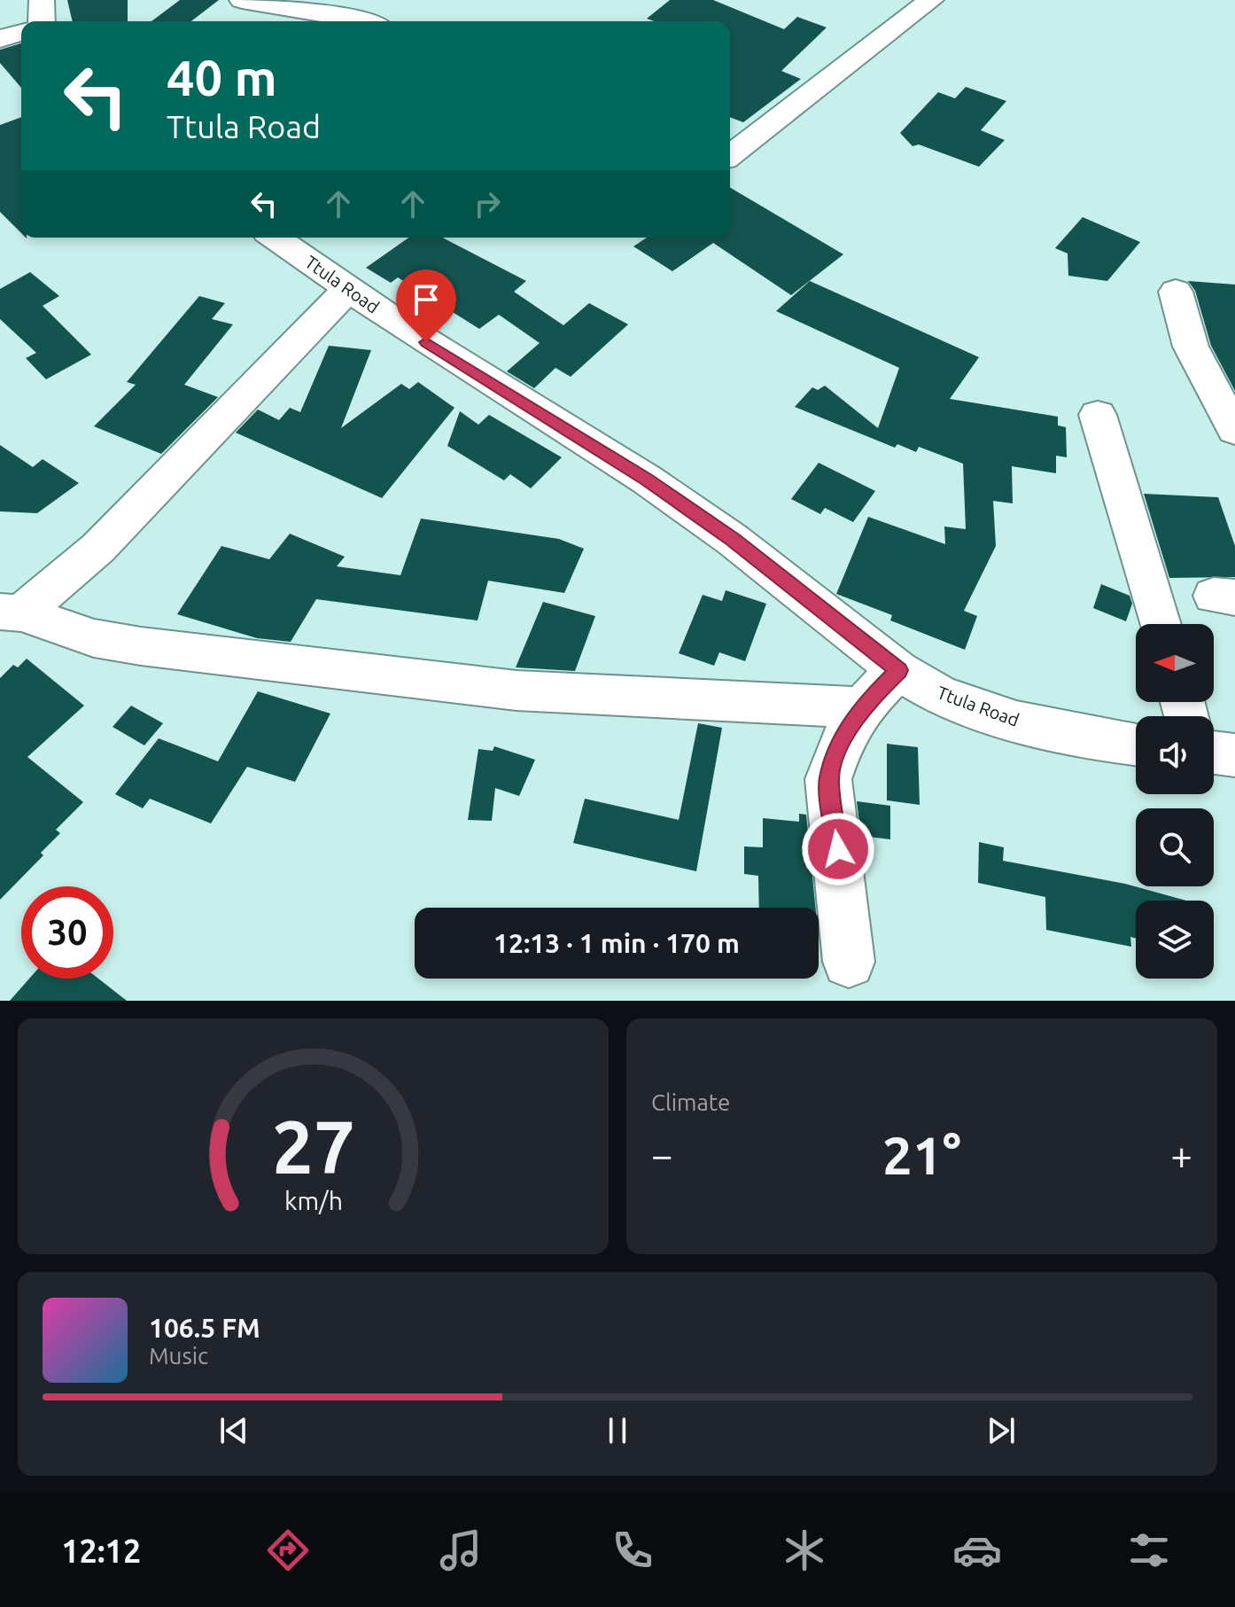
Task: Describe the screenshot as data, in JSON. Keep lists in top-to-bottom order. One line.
{"streets":{"street":["Ttula Road"]},"north":"left","page":{"turn":["40 m","Ttula Road"],"limit":"30","trip":"12:13 · 1 min · 170 m","tile":"Climate","heat":["−","21°","+"],"song":["106.5 FM","Music"],"tabs":"12:12","gauge":["27","km/h"]}}
